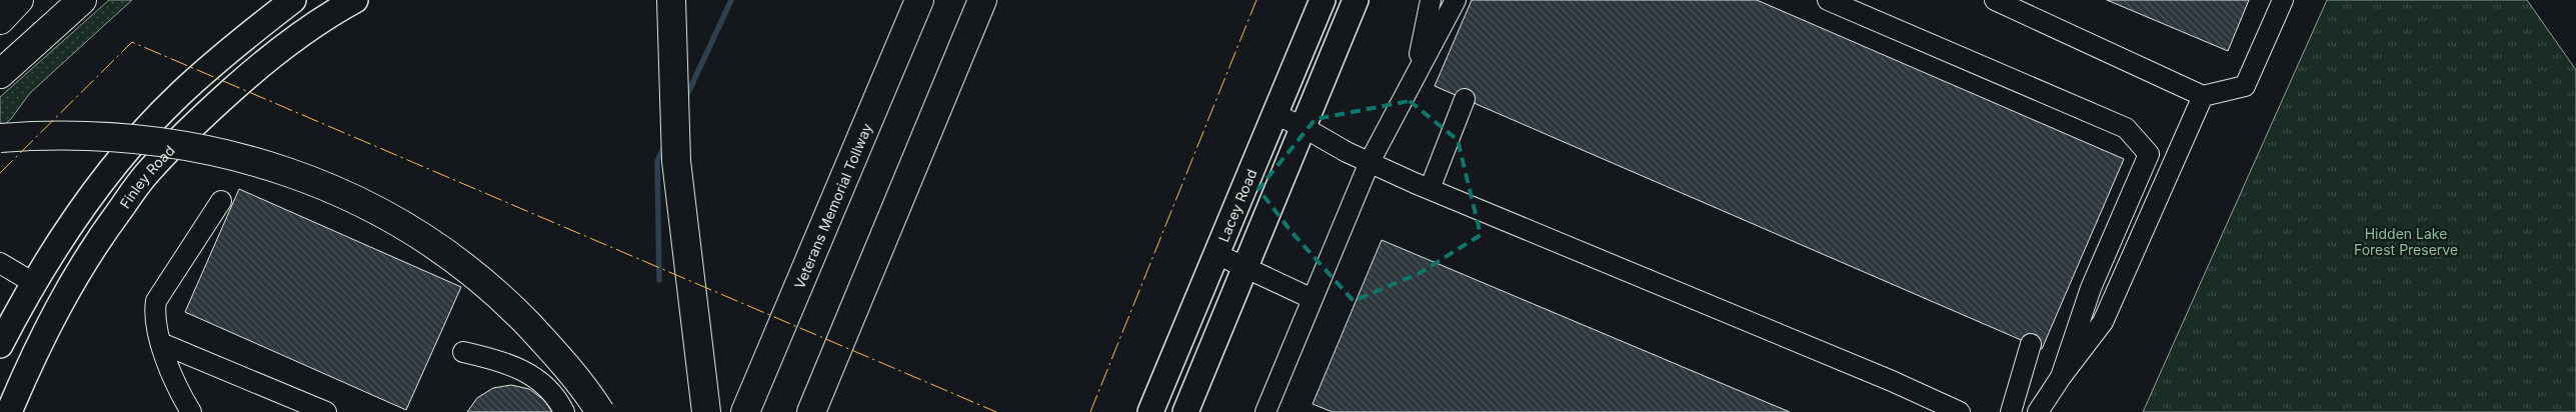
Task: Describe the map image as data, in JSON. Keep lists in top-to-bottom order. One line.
{"streets":{"highway":["Veterans Memorial Tollway"],"main road":["Finley Road","Lacey Road"]},"parks":["Hidden Lake Forest Preserve"]}
